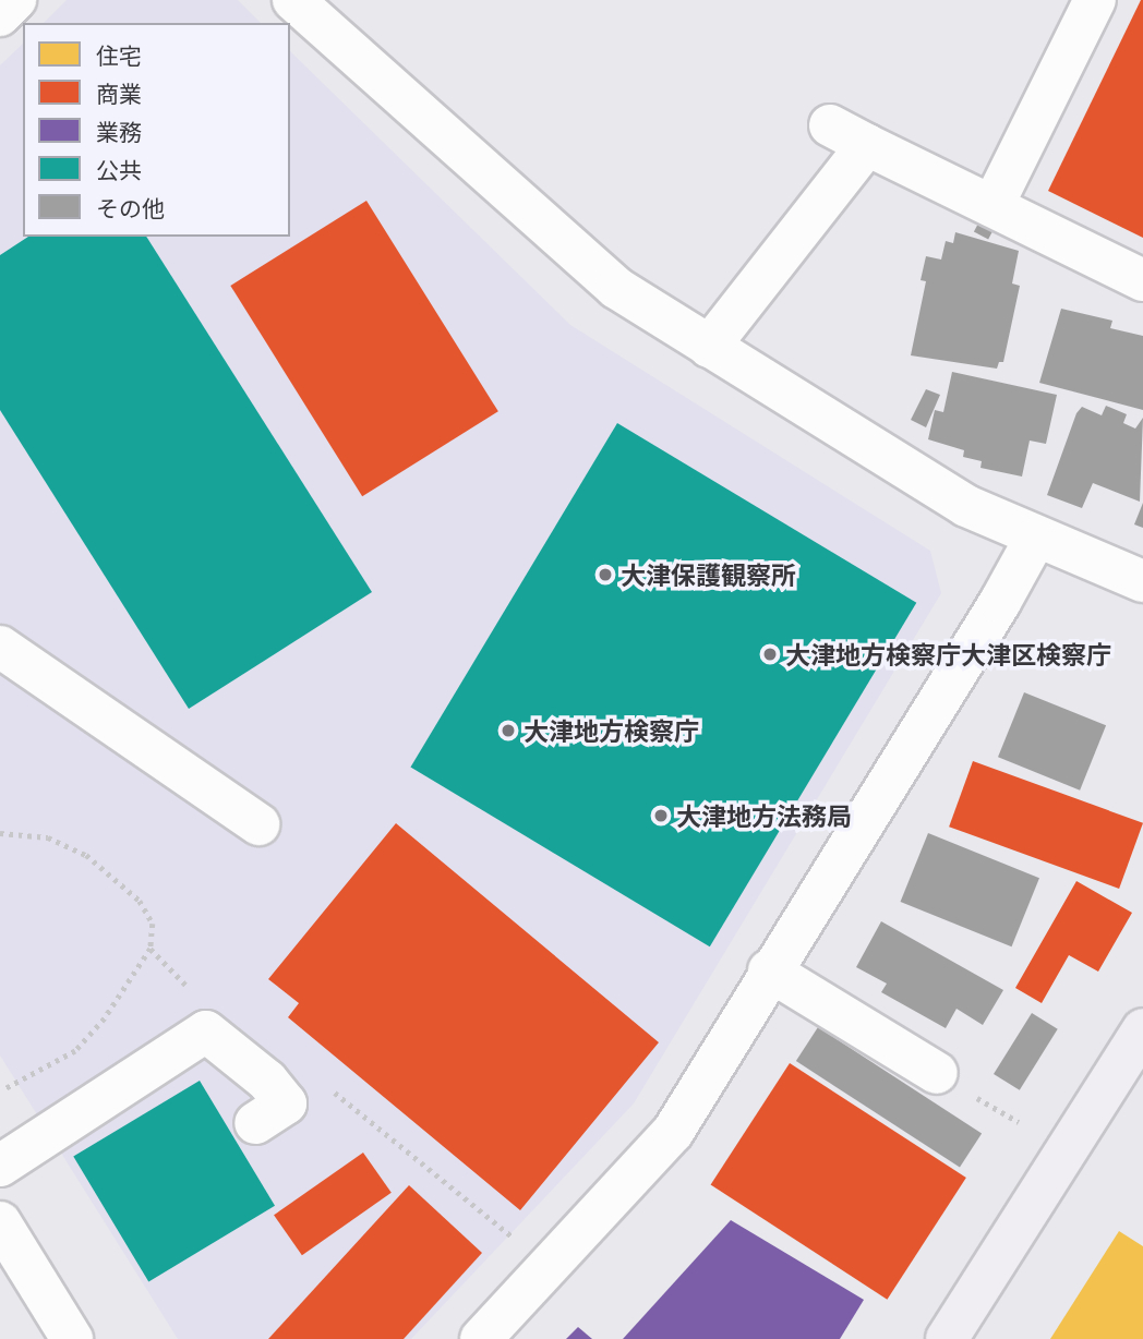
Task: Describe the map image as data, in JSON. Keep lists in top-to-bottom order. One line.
{"places":["大津保護観察所","大津地方検察庁大津区検察庁","大津地方検察庁","大津地方法務局"],"legend":["住宅","商業","業務","公共","その他"]}
